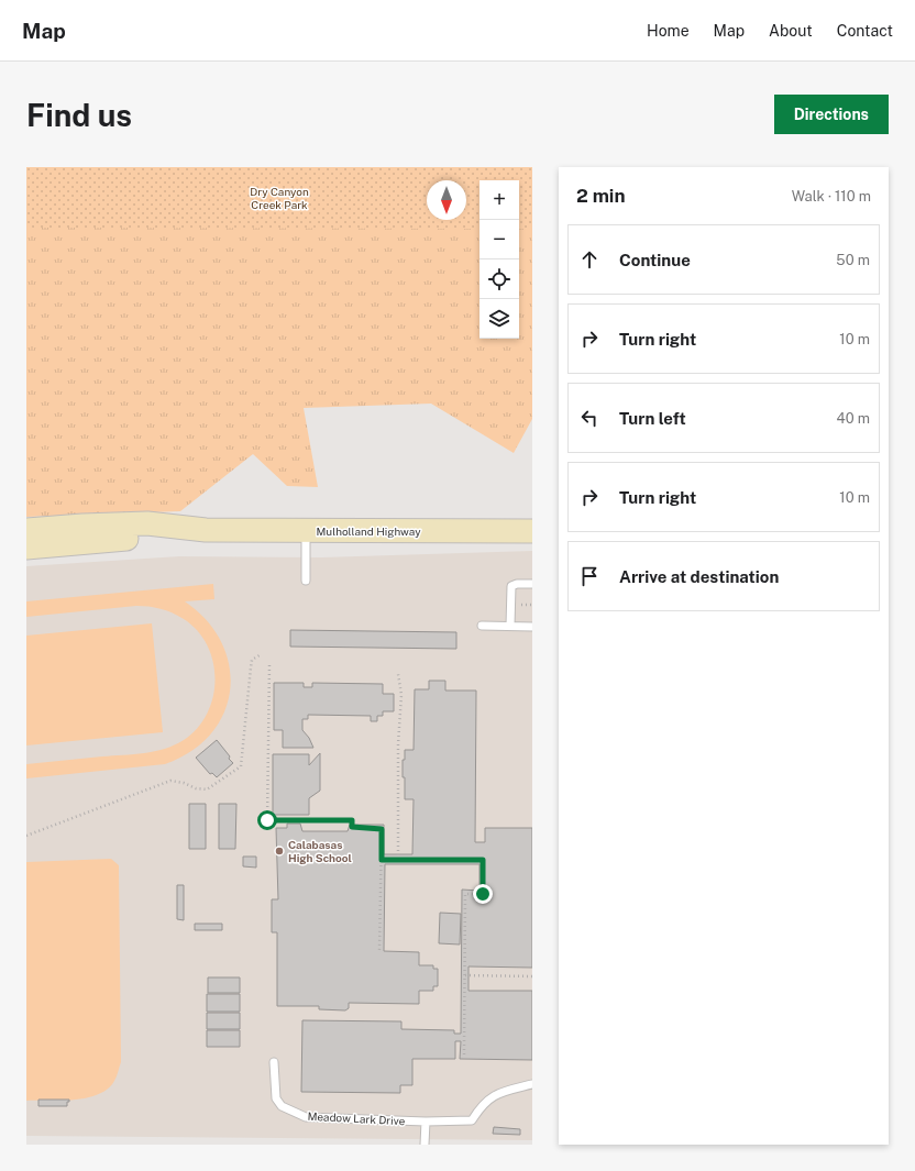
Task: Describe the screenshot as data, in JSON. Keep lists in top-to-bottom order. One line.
{"streets":{"main road":["Mulholland Highway"],"lane":["Meadow Lark Drive"]},"parks":["Dry Canyon Creek Park"],"places":["Calabasas High School"],"north":"bottom","page":{"header":"Map","nav":["Home","Map","About","Contact"],"buttons":"Directions","title":"Find us","heading":["2 min","Walk · 110 m"],"map_buttons":["+","−"],"list":[["Continue","50 m"],["Turn right","10 m"],["Turn left","40 m"],["Turn right","10 m"],"Arrive at destination"]}}
